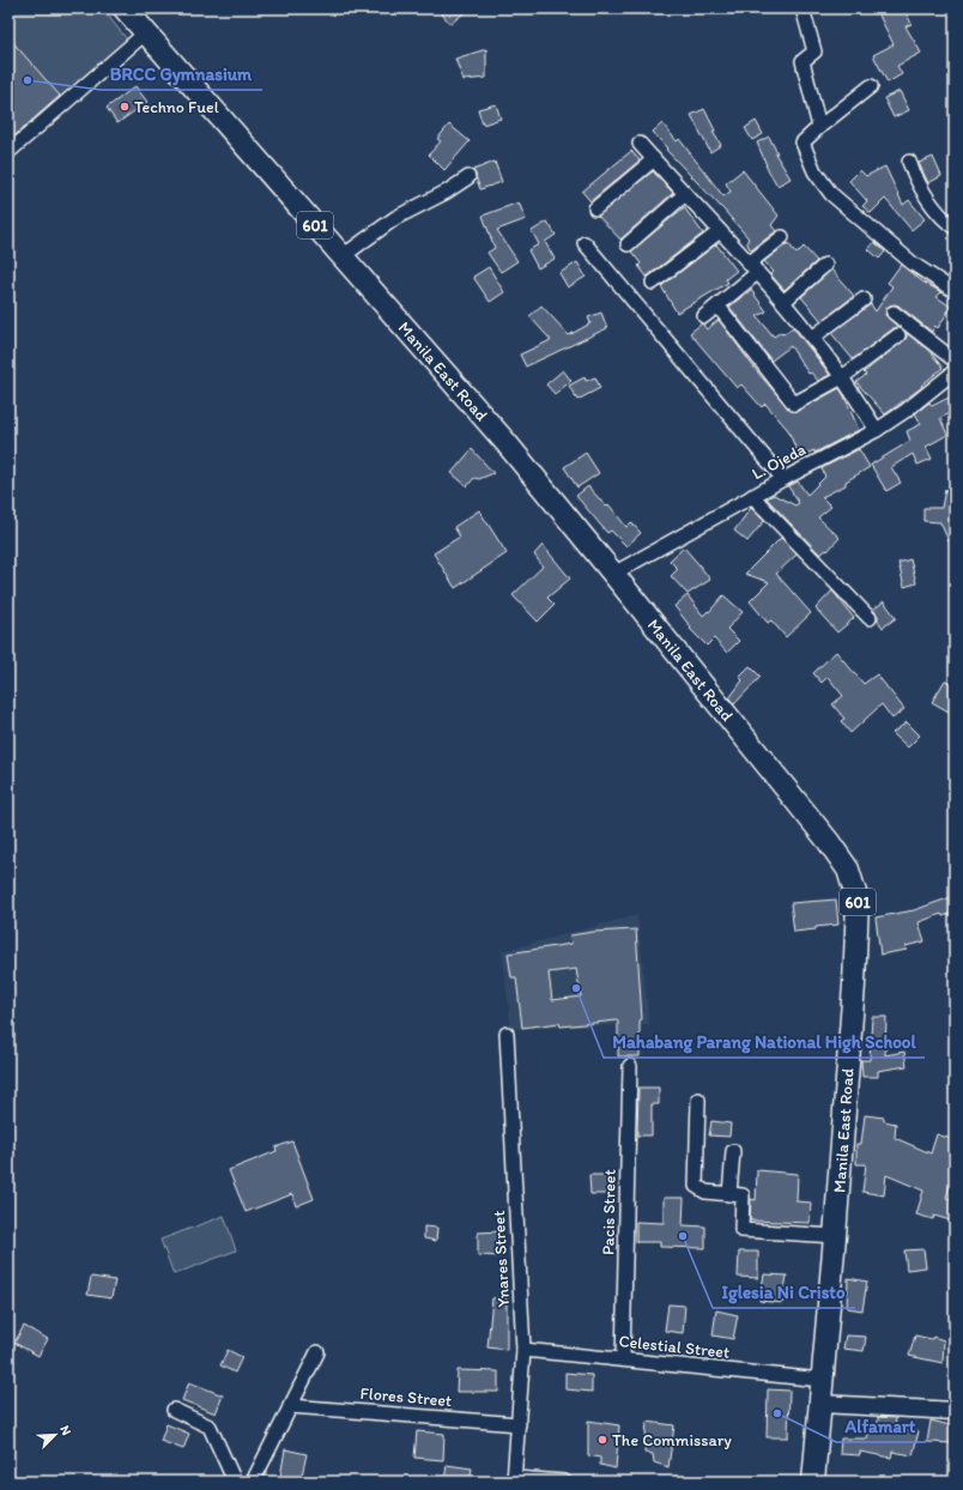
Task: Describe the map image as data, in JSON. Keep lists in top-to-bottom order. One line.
{"streets":{"main road":["601","Manila East Road"],"street":["L. Ojeda","Pacis Street","Ynares Street","Celestial Street","Flores Street"]},"crossings":[["Manila East Road","L. Ojeda"],["Manila East Road","Celestial Street"],["Pacis Street","Celestial Street"],["Ynares Street","Celestial Street"],["Ynares Street","Flores Street"]],"places":["BRCC Gymnasium","Techno Fuel","Mahabang Parang National High School","Iglesia Ni Cristo","Alfamart","The Commissary"],"north":"top right"}
